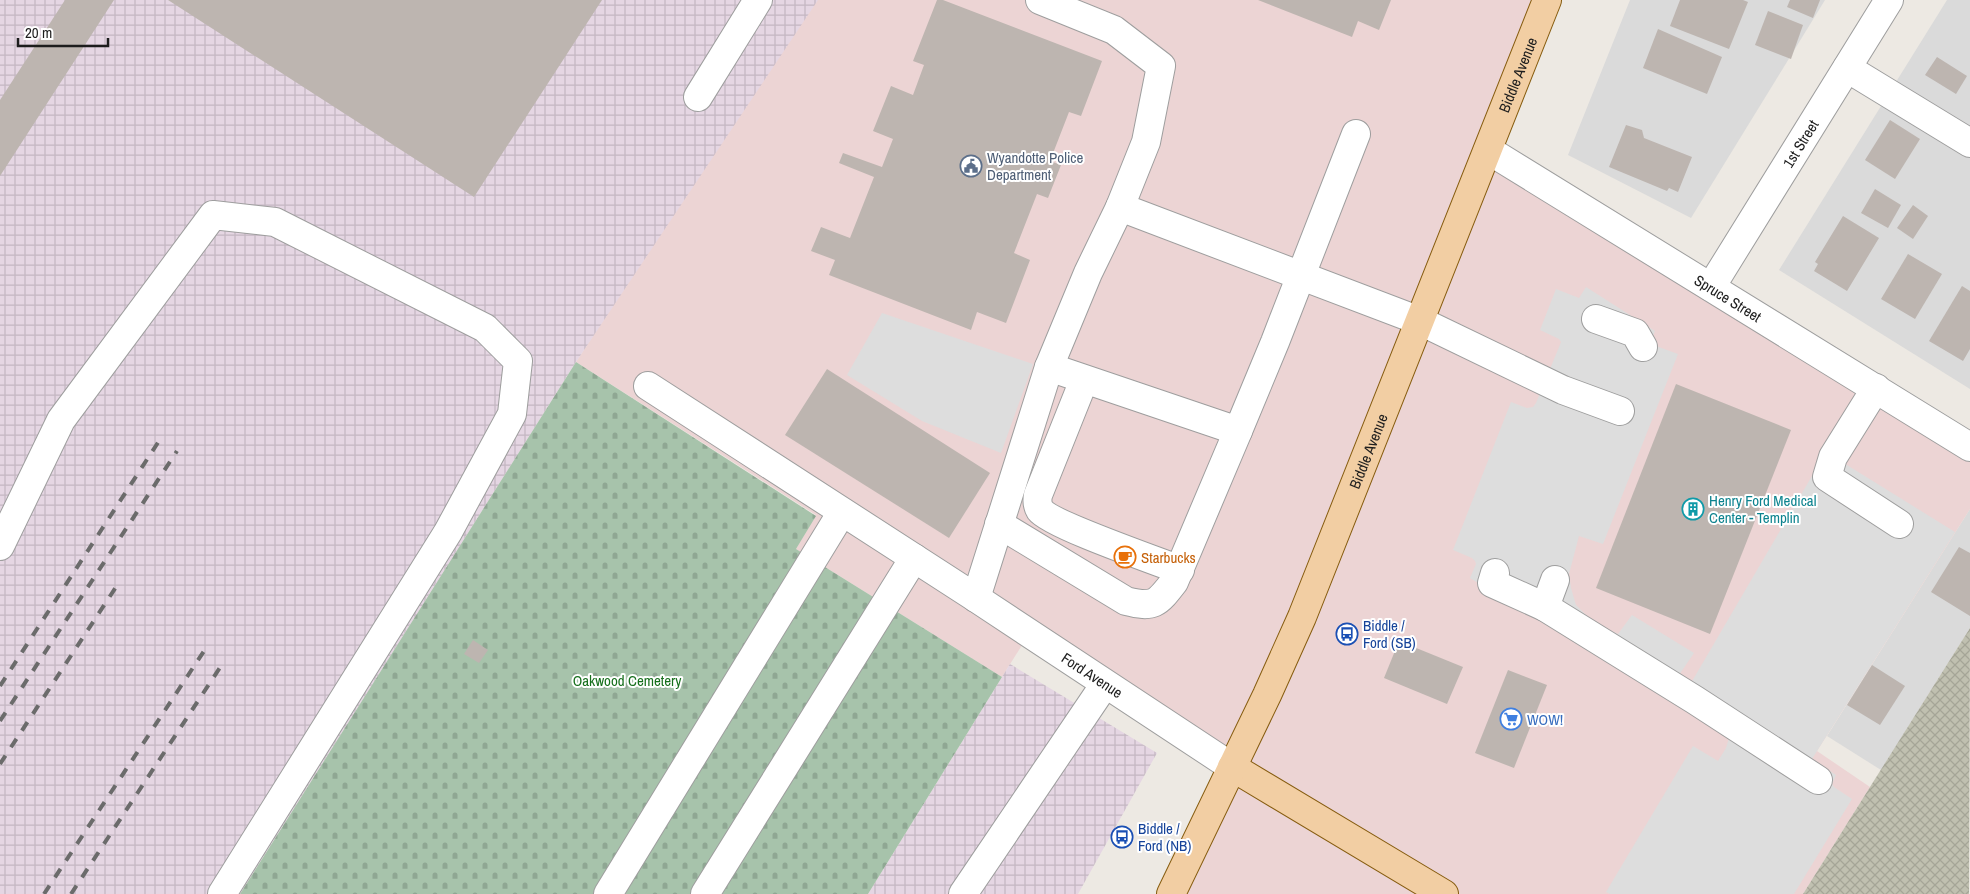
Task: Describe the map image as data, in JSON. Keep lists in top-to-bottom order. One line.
{"streets":{"main road":["Biddle Avenue","Ford Avenue"],"street":["1st Street","Spruce Street"]},"crossings":[["Biddle Avenue","Spruce Street"],["Biddle Avenue","Ford Avenue"],["1st Street","Spruce Street"]],"parks":["Oakwood Cemetery"],"places":{"public building":["Wyandotte Police Department"],"building":["Henry Ford Medical Center - Templin"],"cafe":["Starbucks"],"bus stop":["Biddle / Ford (SB)","Biddle / Ford (NB)"],"supermarket":["WOW!"]},"scale_bar":"20 m"}
